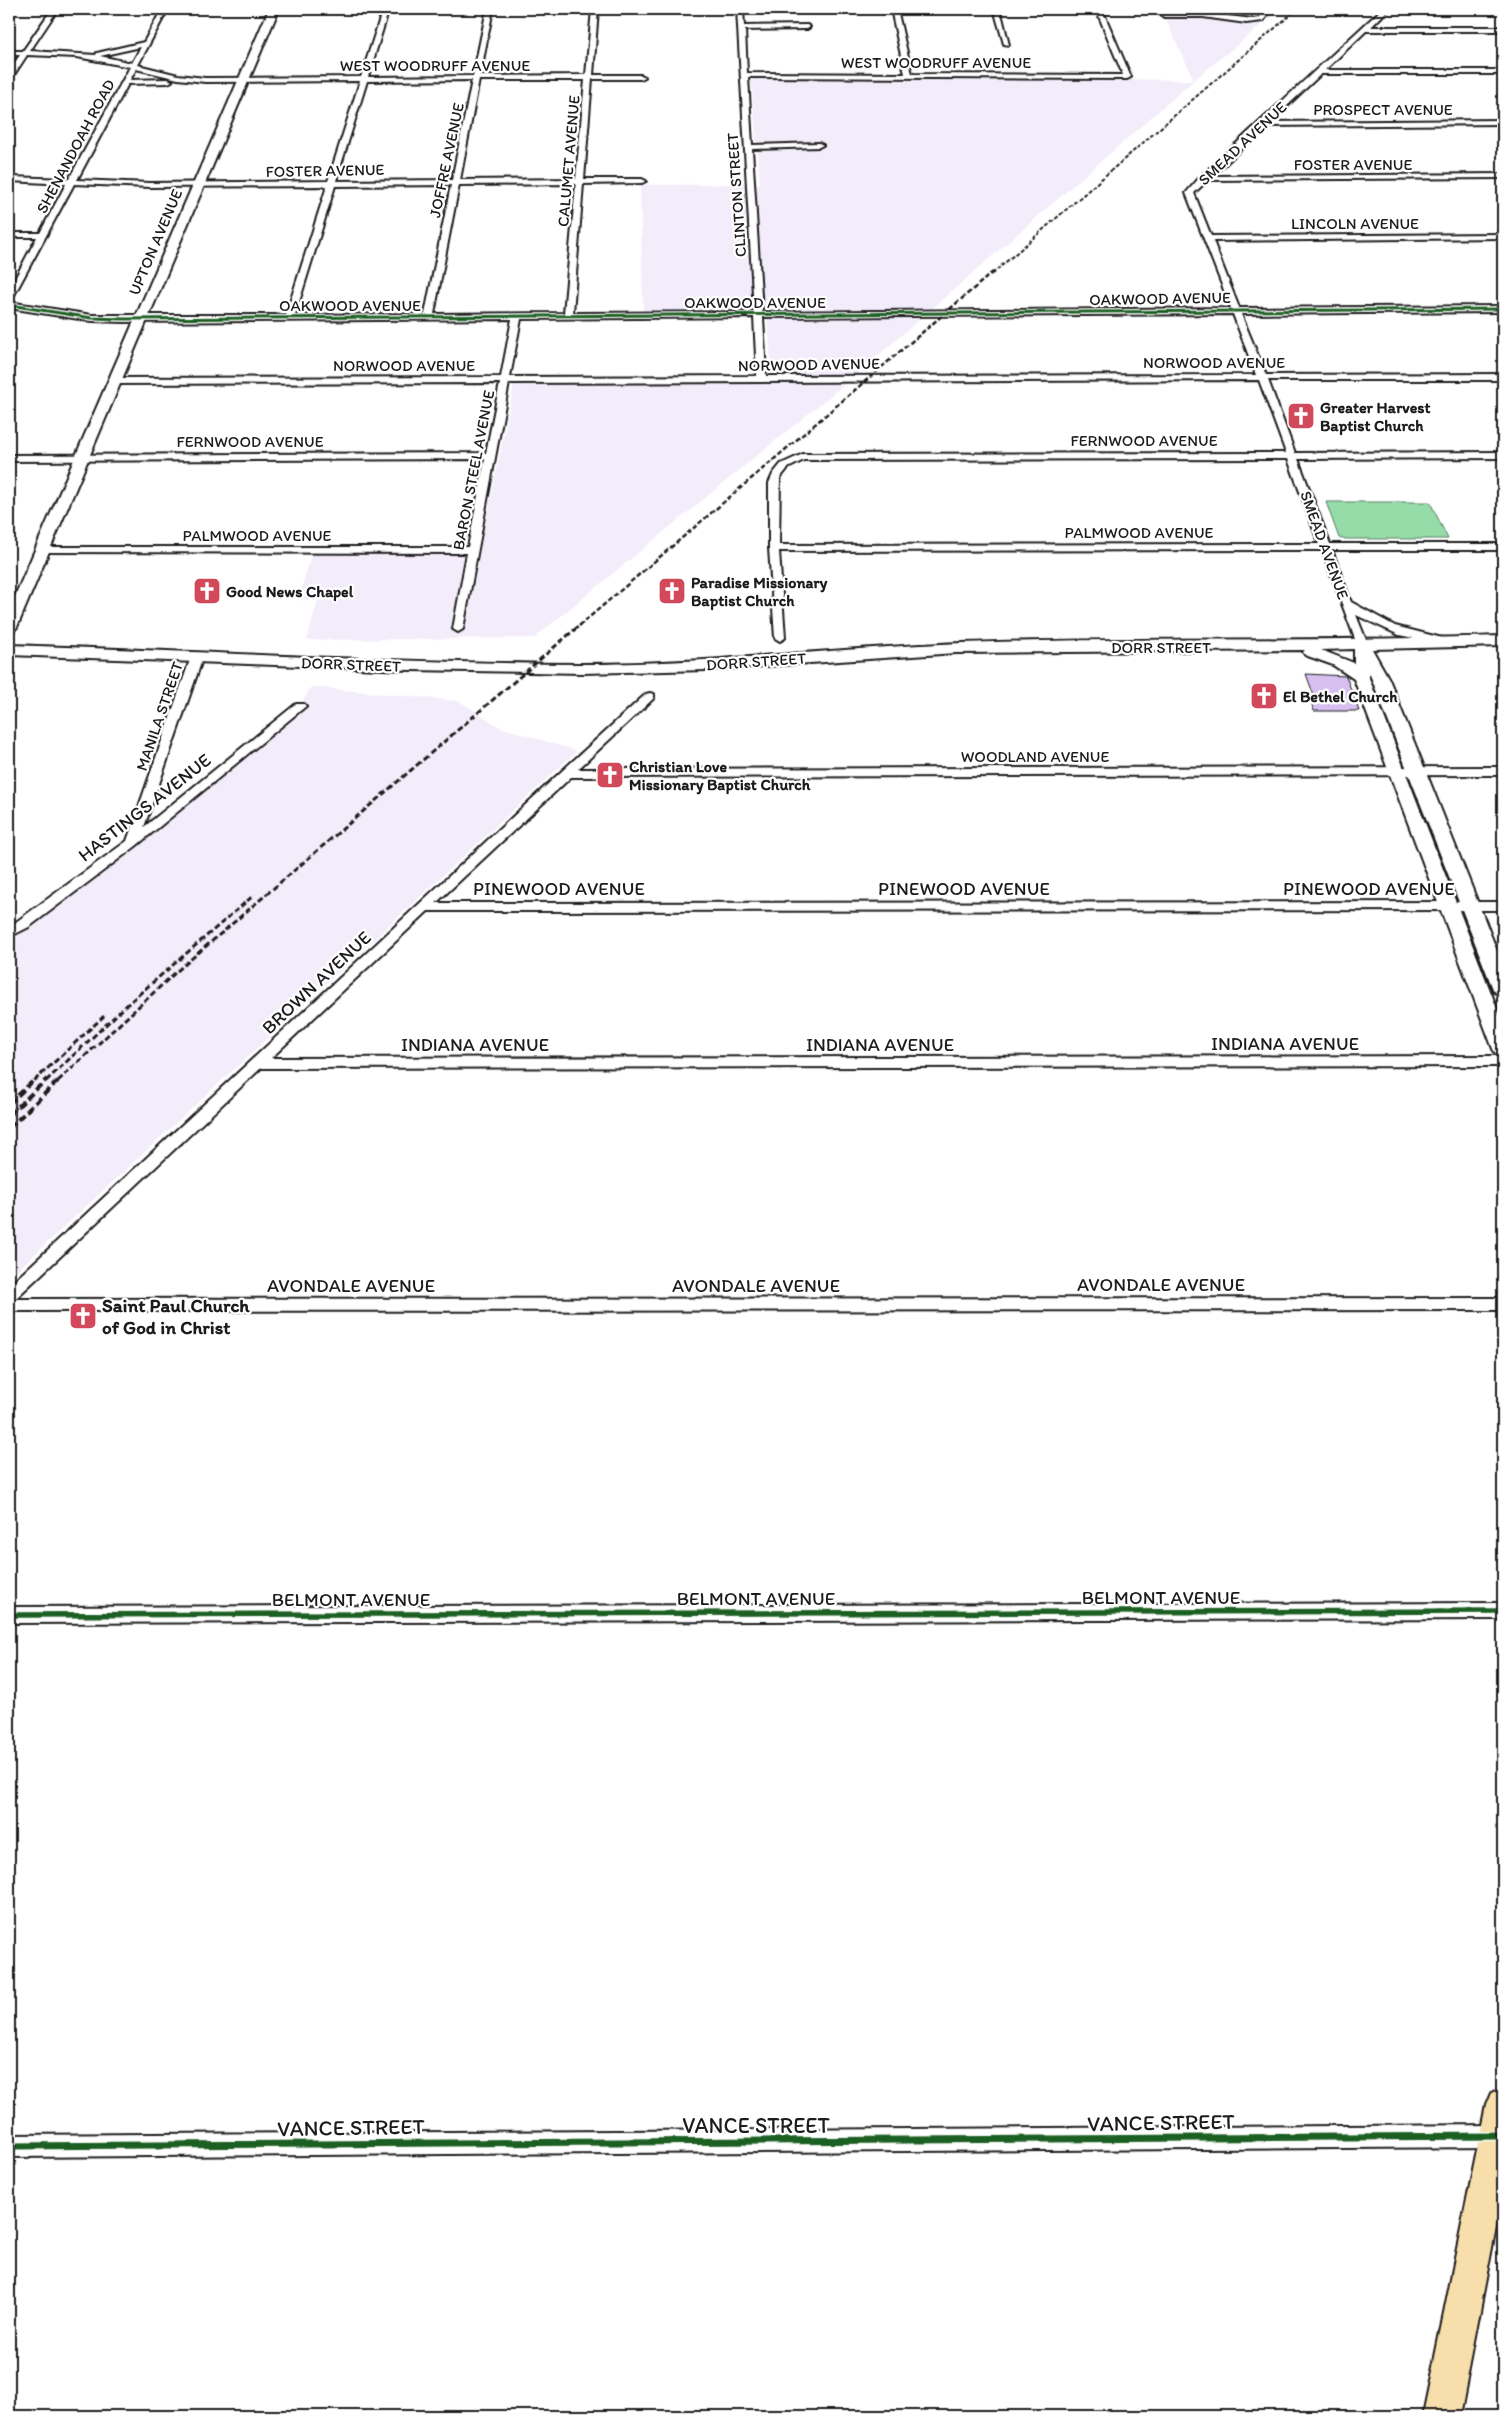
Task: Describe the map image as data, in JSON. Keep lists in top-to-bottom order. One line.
{"streets":{"street":["WEST WOODRUFF AVENUE","PROSPECT AVENUE","SMEAD AVENUE","SHENANDOAH ROAD","JOFFRE AVENUE","CALUMET AVENUE","FOSTER AVENUE","CLINTON STREET","LINCOLN AVENUE","UPTON AVENUE","OAKWOOD AVENUE","NORWOOD AVENUE","FERNWOOD AVENUE","BARON STEEL AVENUE","PALMWOOD AVENUE","DORR STREET","MANILA STREET","WOODLAND AVENUE","HASTINGS AVENUE","PINEWOOD AVENUE","BROWN AVENUE","INDIANA AVENUE","AVONDALE AVENUE","BELMONT AVENUE","VANCE STREET"]},"crossings":[["WEST WOODRUFF AVENUE","SHENANDOAH ROAD"],["WEST WOODRUFF AVENUE","JOFFRE AVENUE"],["WEST WOODRUFF AVENUE","CALUMET AVENUE"],["WEST WOODRUFF AVENUE","CLINTON STREET"],["WEST WOODRUFF AVENUE","UPTON AVENUE"],["PROSPECT AVENUE","SMEAD AVENUE"],["SMEAD AVENUE","FOSTER AVENUE"],["SMEAD AVENUE","LINCOLN AVENUE"],["SMEAD AVENUE","OAKWOOD AVENUE"],["SMEAD AVENUE","NORWOOD AVENUE"],["SMEAD AVENUE","FERNWOOD AVENUE"],["SMEAD AVENUE","PALMWOOD AVENUE"],["SMEAD AVENUE","DORR STREET"],["SMEAD AVENUE","WOODLAND AVENUE"],["SMEAD AVENUE","PINEWOOD AVENUE"],["SHENANDOAH ROAD","FOSTER AVENUE"],["JOFFRE AVENUE","FOSTER AVENUE"],["JOFFRE AVENUE","OAKWOOD AVENUE"],["CALUMET AVENUE","FOSTER AVENUE"],["CALUMET AVENUE","OAKWOOD AVENUE"],["FOSTER AVENUE","UPTON AVENUE"],["CLINTON STREET","OAKWOOD AVENUE"],["CLINTON STREET","NORWOOD AVENUE"],["UPTON AVENUE","OAKWOOD AVENUE"],["UPTON AVENUE","NORWOOD AVENUE"],["UPTON AVENUE","FERNWOOD AVENUE"],["UPTON AVENUE","PALMWOOD AVENUE"],["OAKWOOD AVENUE","BARON STEEL AVENUE"],["NORWOOD AVENUE","BARON STEEL AVENUE"],["FERNWOOD AVENUE","BARON STEEL AVENUE"],["FERNWOOD AVENUE","PALMWOOD AVENUE"],["BARON STEEL AVENUE","PALMWOOD AVENUE"],["DORR STREET","MANILA STREET"],["MANILA STREET","HASTINGS AVENUE"],["WOODLAND AVENUE","BROWN AVENUE"],["PINEWOOD AVENUE","BROWN AVENUE"],["BROWN AVENUE","INDIANA AVENUE"]],"places":{"church":["Greater Harvest Baptist Church","Good News Chapel","Paradise Missionary Baptist Church","El Bethel Church","Christian Love Missionary Baptist Church","Saint Paul Church of God in Christ"]}}
